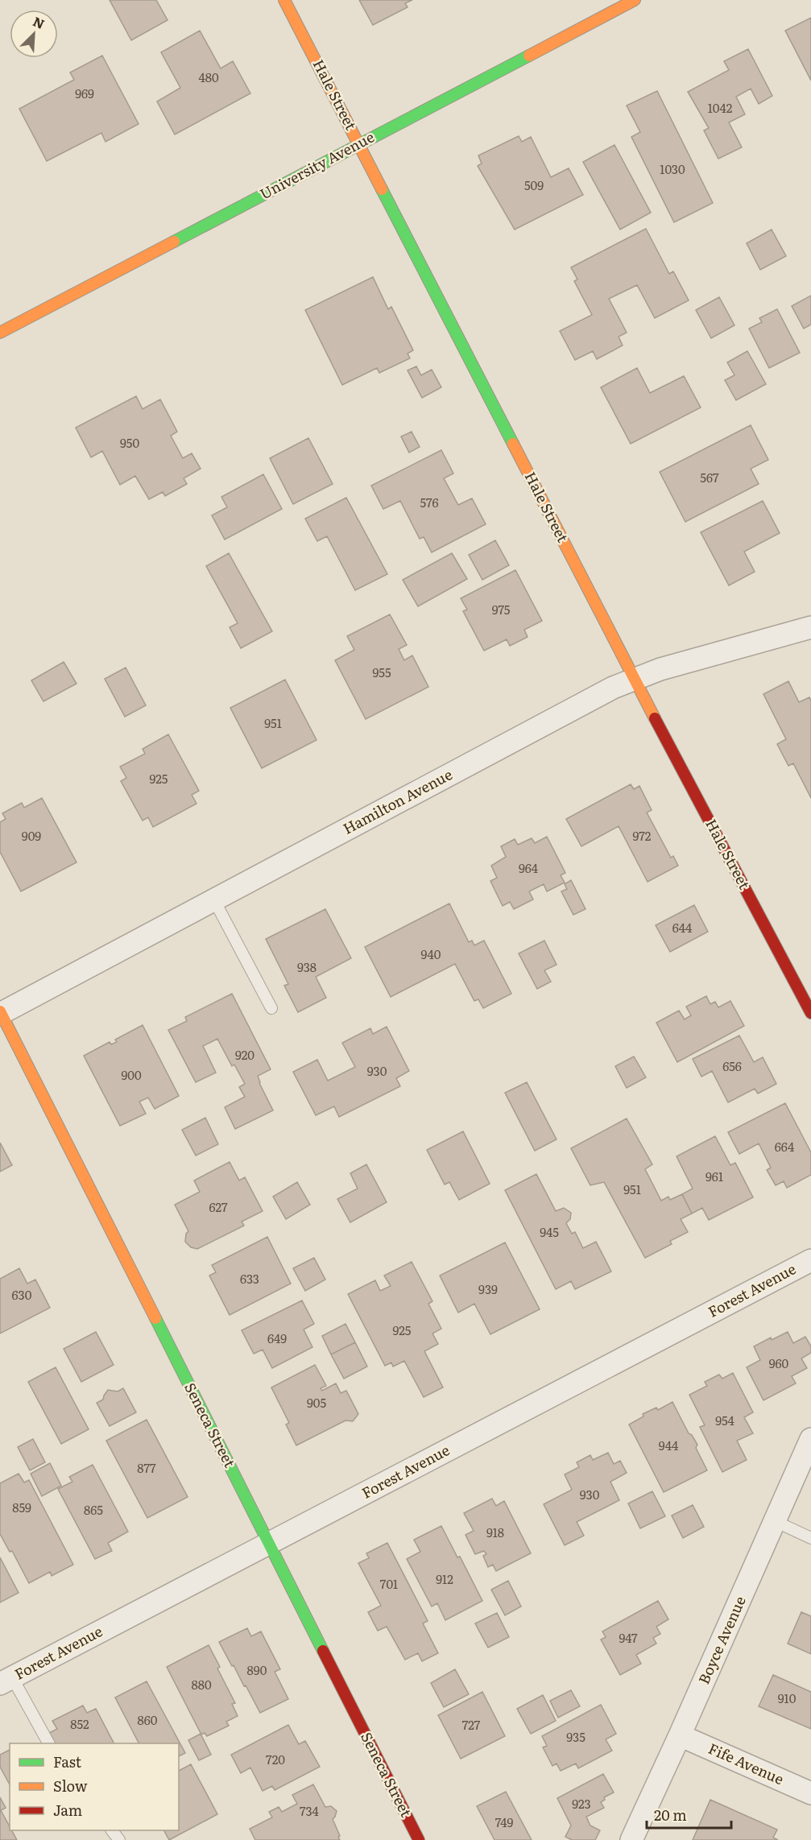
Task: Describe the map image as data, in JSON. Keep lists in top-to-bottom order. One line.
{"streets":{"street":["Hale Street","University Avenue","Hamilton Avenue","Forest Avenue","Seneca Street","Boyce Avenue","Fife Avenue"]},"crossings":[["Hale Street","University Avenue"],["Hale Street","Hamilton Avenue"],["Hamilton Avenue","Seneca Street"],["Forest Avenue","Seneca Street"],["Boyce Avenue","Fife Avenue"]],"house_numbers":["480","969","1042","1030","509","950","567","576","975","955","951","925","909","972","964","644","940","938","920","656","930","900","664","961","951","627","945","633","939","630","925","649","960","905","954","944","877","930","859","865","918","912","701","947","890","880","910","860","852","727","935","720","923","734","749"],"legend":["Fast","Slow","Jam"],"scale_bar":"20 m","north":"top right"}
